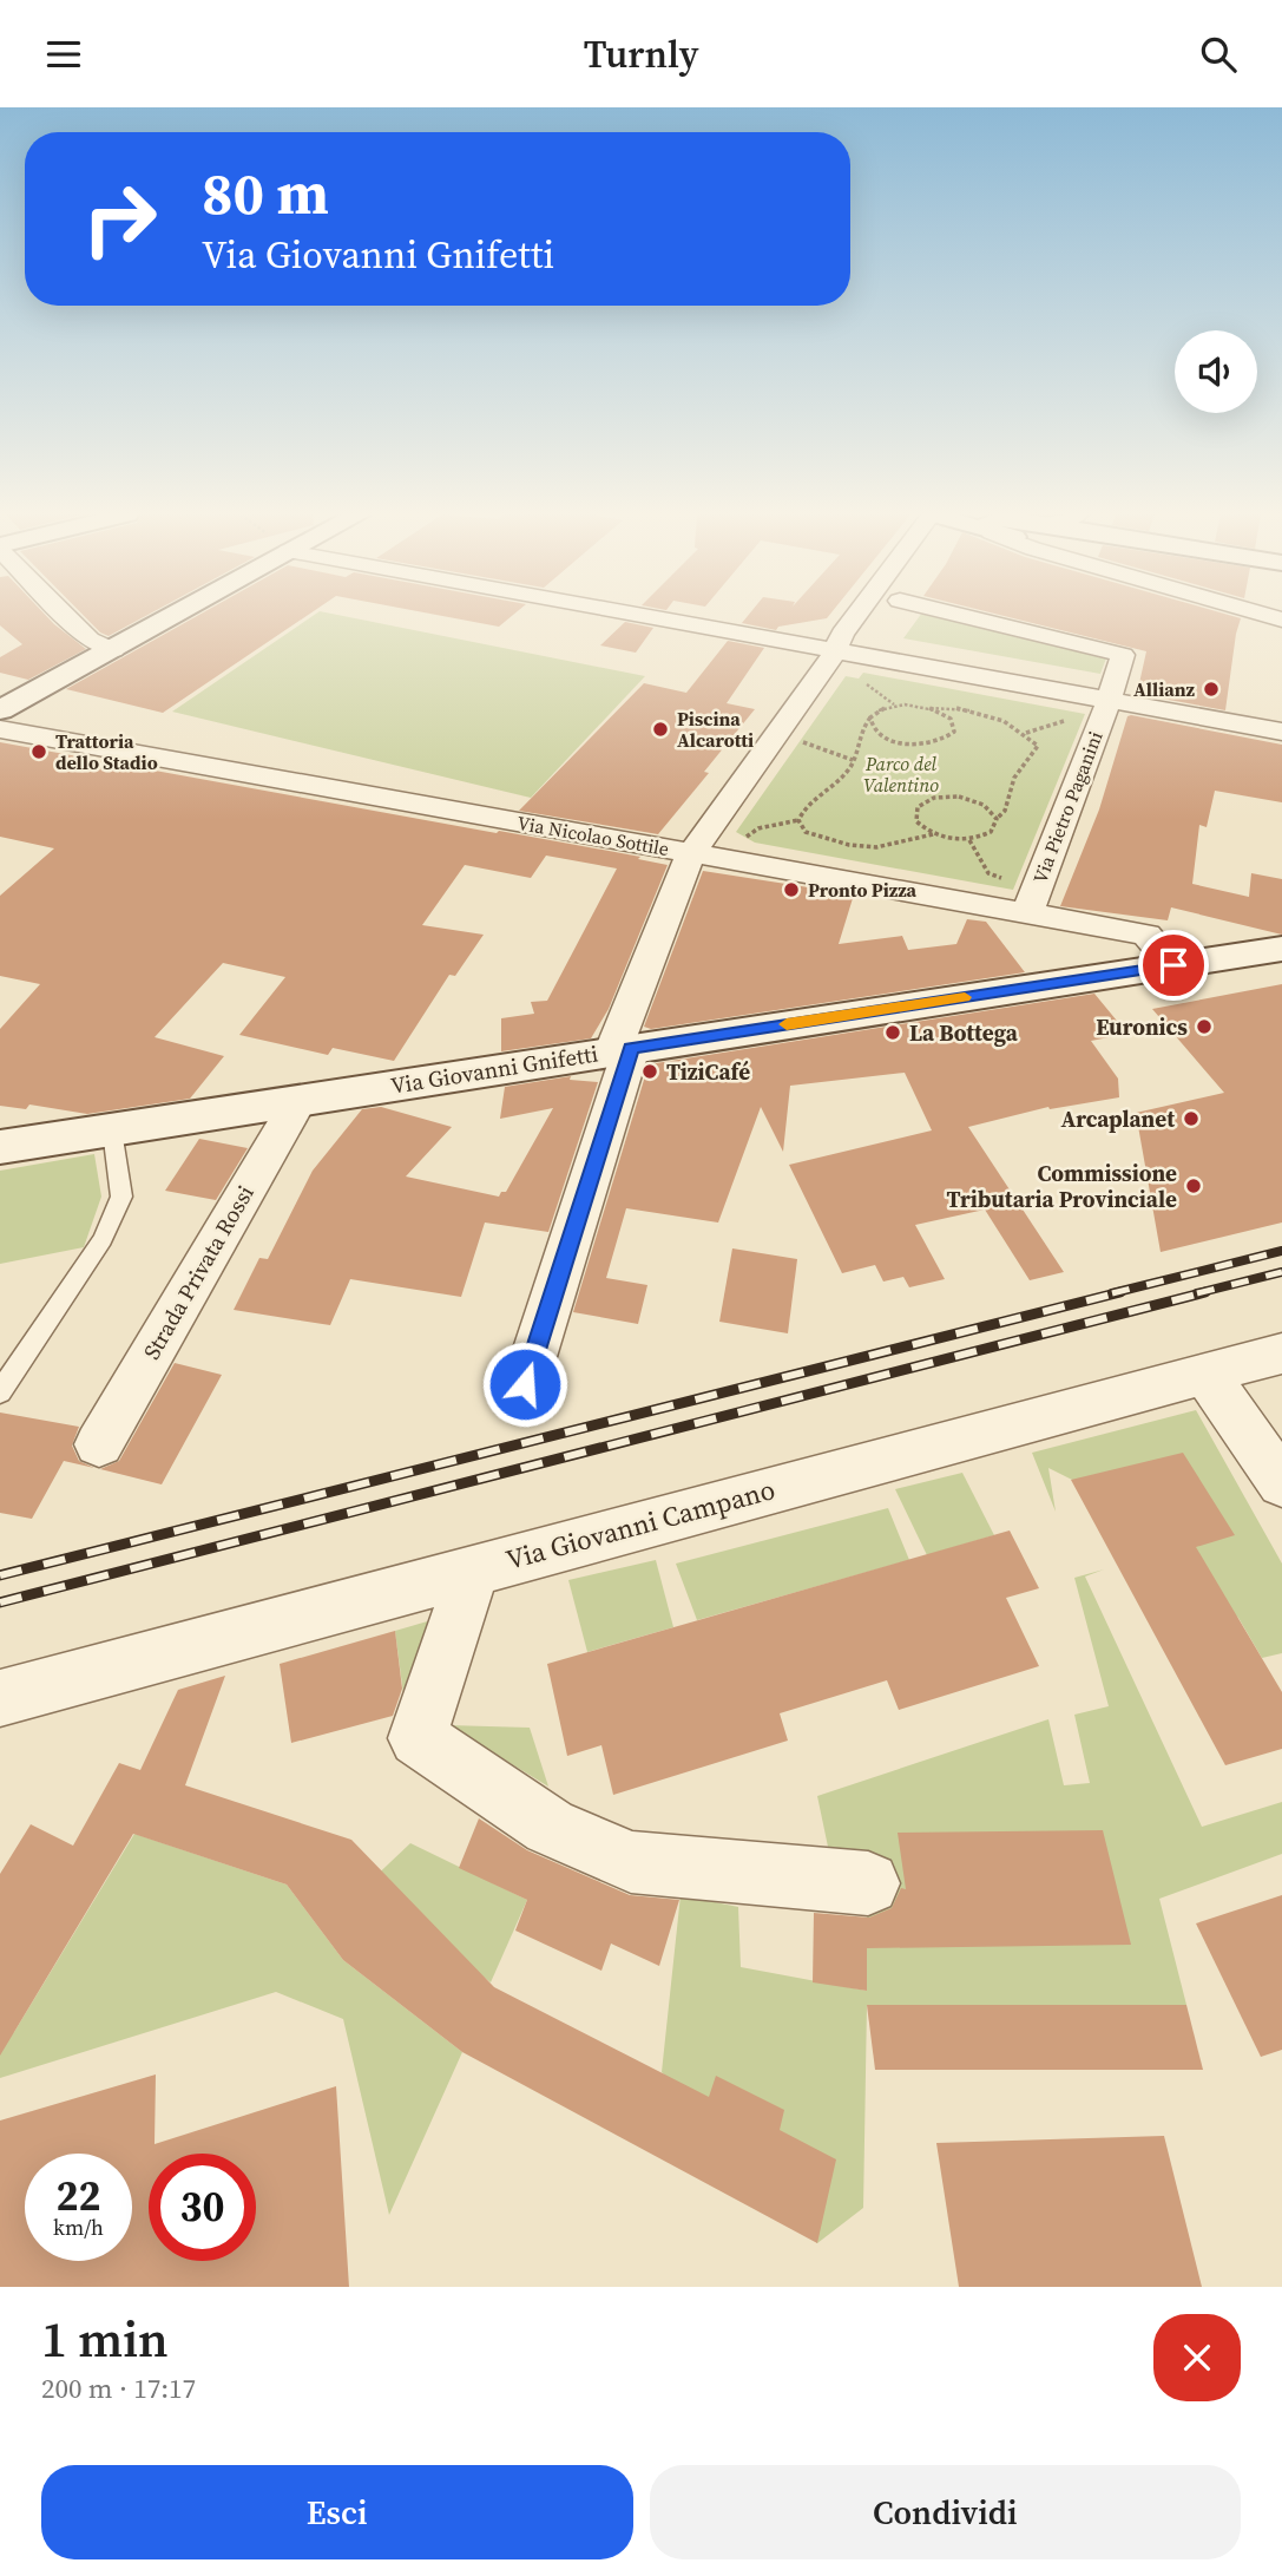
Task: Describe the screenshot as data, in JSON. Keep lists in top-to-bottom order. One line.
{"streets":{"main road":["Via Giovanni Gnifetti"],"street":["Via Pietro Paganini","Via Nicolao Sottile","Strada Privata Rossi","Via Giovanni Campano"]},"crossings":[["Via Pietro Paganini","Via Nicolao Sottile"],["Via Nicolao Sottile","Via Giovanni Gnifetti"],["Via Giovanni Gnifetti","Strada Privata Rossi"]],"parks":["Parco del Valentino"],"places":["Allianz","Piscina Alcarotti","Trattoria dello Stadio","Pronto Pizza","Euronics","La Bottega","TiziCafé","Arcaplanet","Commissione Tributaria Provinciale"],"page":{"header":"Turnly","turn":["80 m","Via Giovanni Gnifetti"],"speed":"22 km/h","limit":"30","heading":["1 min","200 m · 17:17"],"buttons":["Esci","Condividi"]}}
